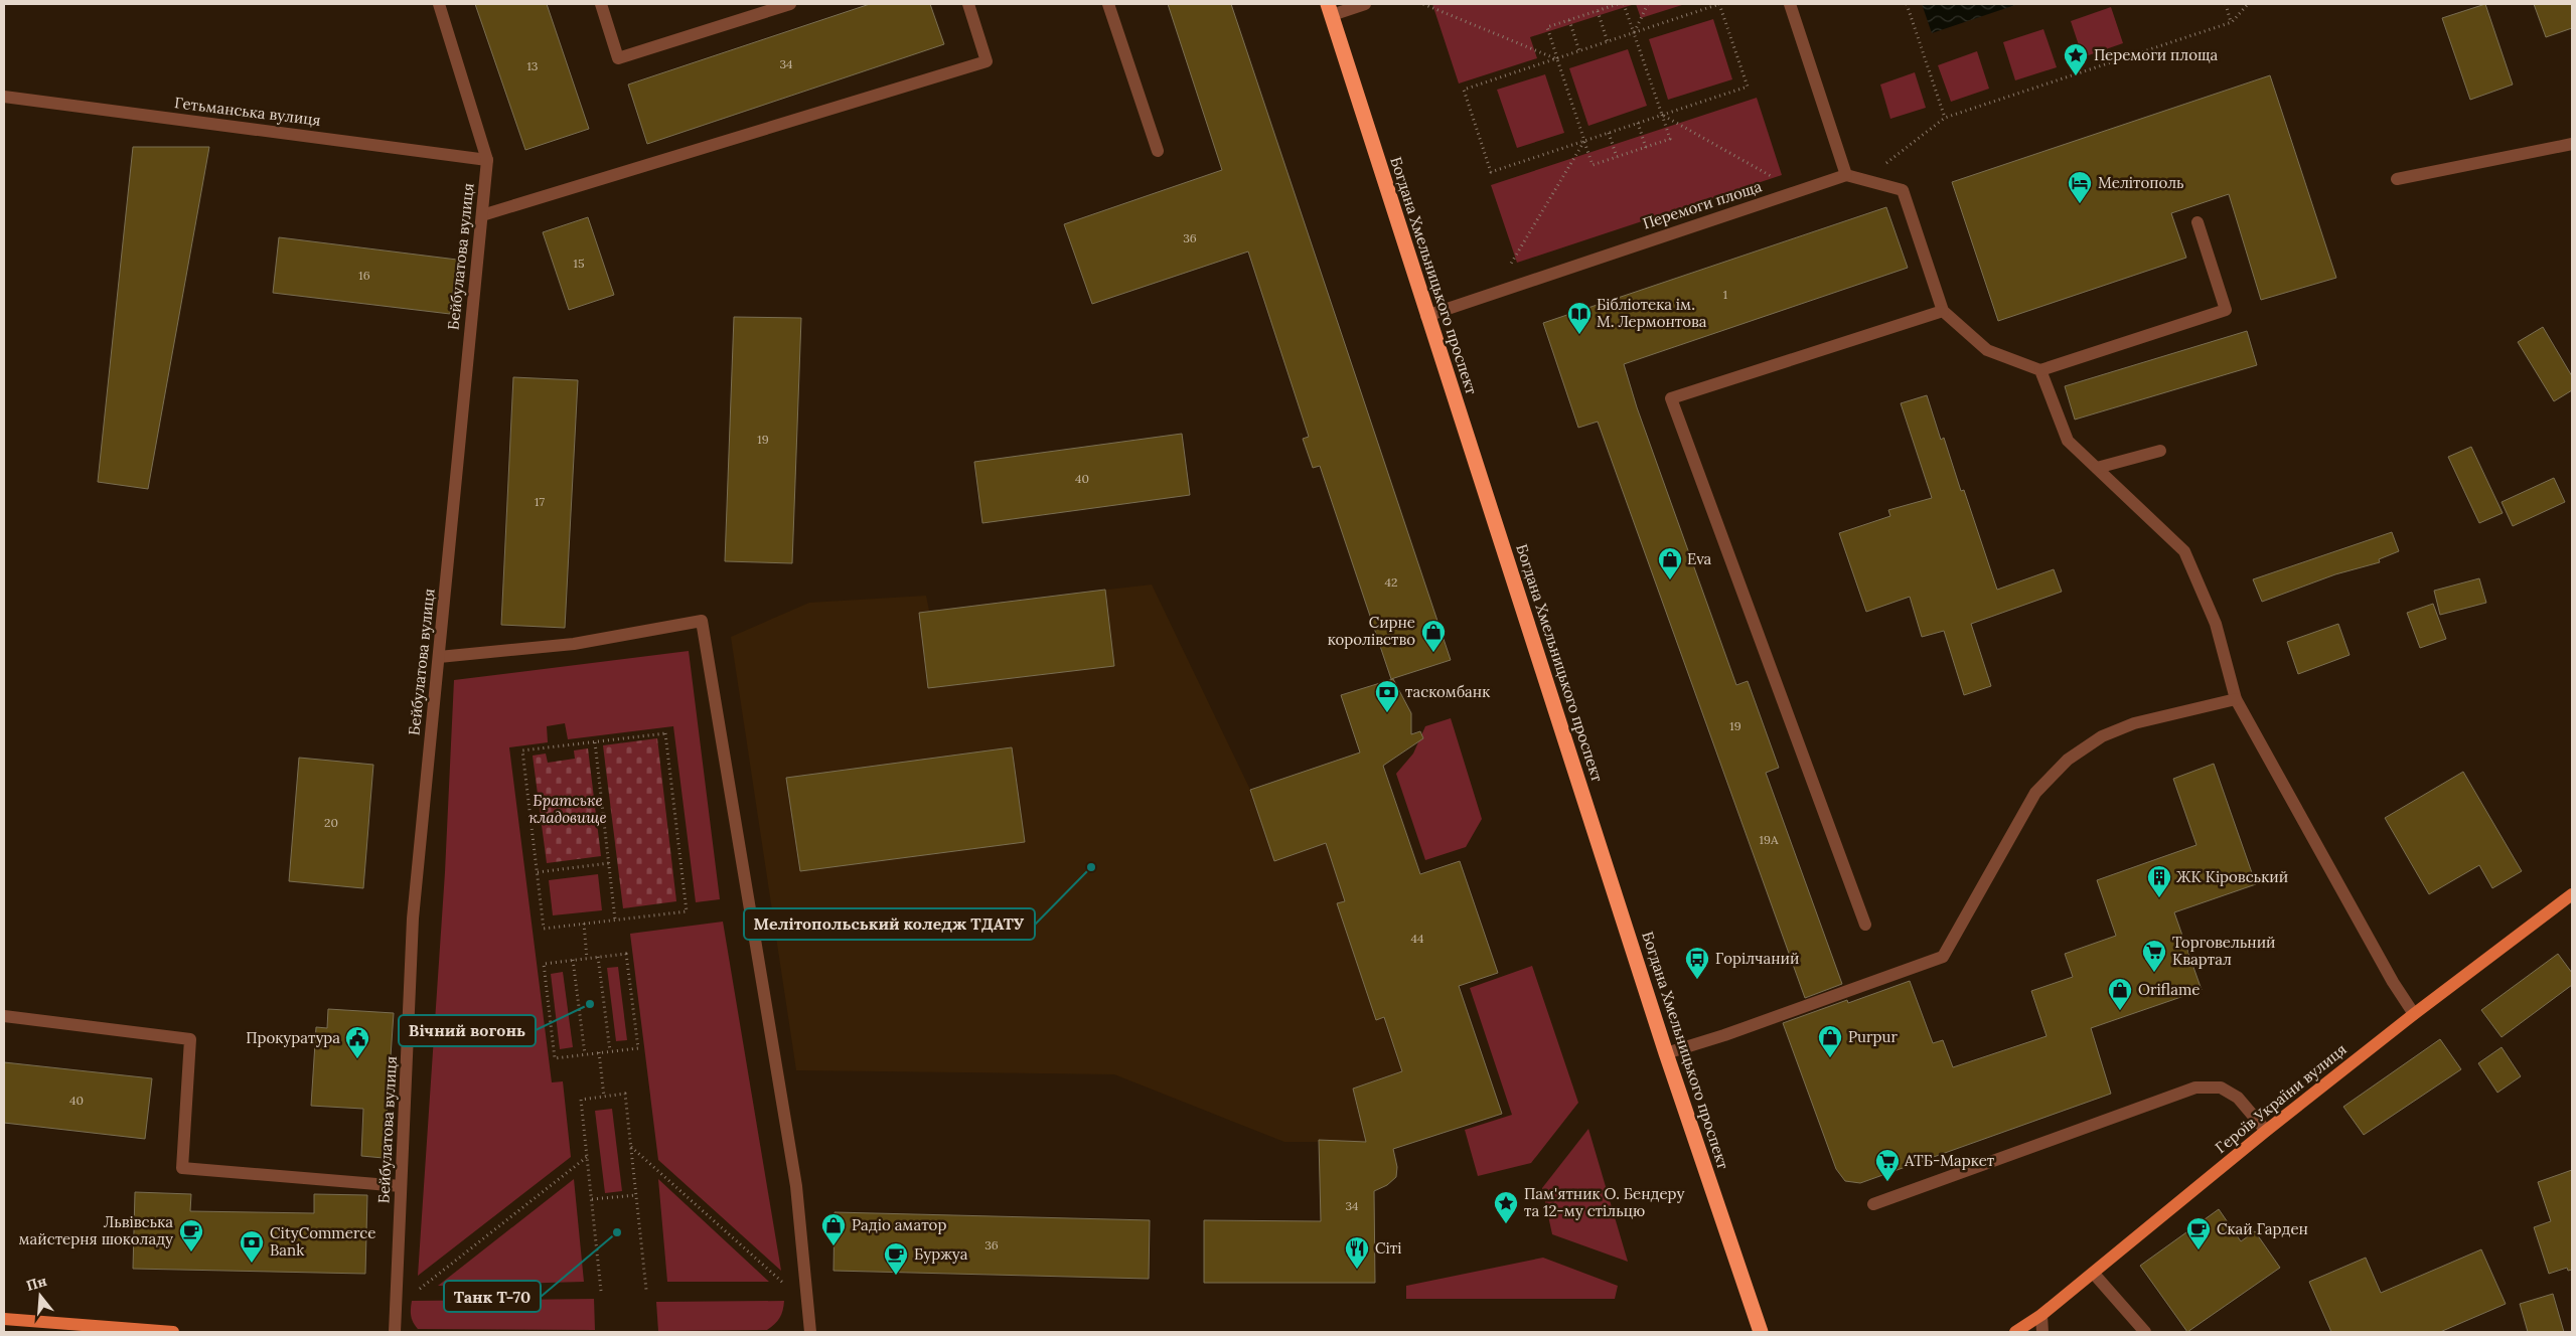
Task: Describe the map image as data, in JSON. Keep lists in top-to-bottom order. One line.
{"streets":{"highway":["Богдана Хмельницького проспект"],"main road":["Героїв України вулиця"],"street":["Гетьманська вулиця","Перемоги площа","Бейбулатова вулиця"]},"crossings":[["Гетьманська вулиця","Бейбулатова вулиця"],["Перемоги площа","Богдана Хмельницького проспект"]],"parks":["Братське кладовище"],"places":{"place":["Перемоги площа","Пам'ятник О. Бендеру та 12-му стільцю"],"hotel":["Мелітополь"],"library":["Бібліотека ім. М. Лермонтова"],"shop":["Eva","Сирне королівство","Oriflame","Purpur","Радіо аматор"],"bank":["таскомбанк","CityCommerce Bank"],"other":["Мелітопольський коледж ТДАТУ","Вічний вогонь","Танк Т-70"],"building":["ЖК Кіровський"],"supermarket":["Торговельний Квартал","АТБ-Маркет"],"bus stop":["Горілчаний"],"public building":["Прокуратура"],"cafe":["Скай Гарден","Львівська майстерня шоколаду","Буржуа"],"restaurant":["Сіті"]},"house_numbers":["34","13","36","15","16","1","19","40","17","42","19","20","19А","44","40","34","36"],"north":"top"}
